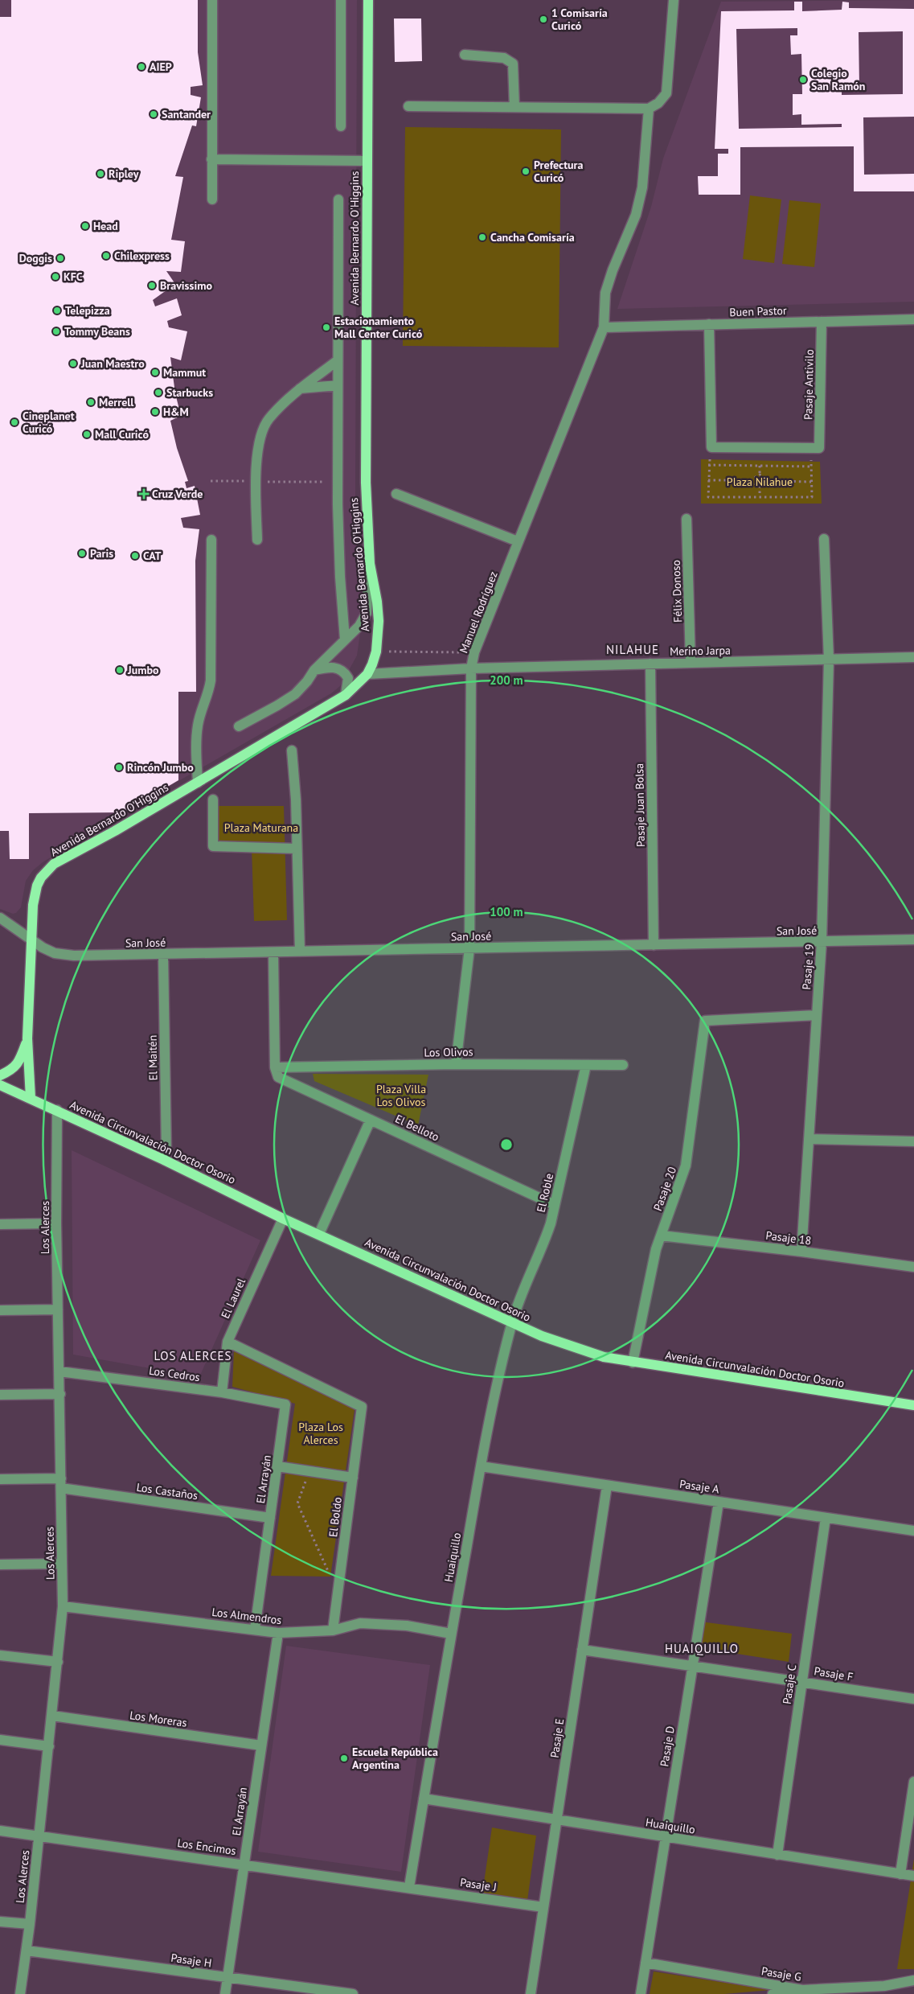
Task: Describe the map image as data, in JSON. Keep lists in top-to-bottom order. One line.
{"streets":{"main road":["Avenida Bernardo O'Higgins","Avenida Circunvalación Doctor Osorio"],"street":["Buen Pastor","Pasaje Antivilo","Félix Donoso","Manuel Rodríguez","Merino Jarpa","Pasaje Juan Bolsa","San José","Pasaje 19","Los Olivos","El Maitén","El Belloto","Pasaje 20","El Roble","Los Alerces","Pasaje 18","El Laurel","Los Cedros","El Arrayán","Pasaje A","Los Castaños","El Boldo","Huaiquillo","Los Almendros","Pasaje F","Pasaje C","Los Moreras","Pasaje E","Pasaje D","Los Encimos","Pasaje J","Pasaje H","Pasaje G"]},"crossings":[["Avenida Bernardo O'Higgins","Merino Jarpa"],["Avenida Bernardo O'Higgins","San José"],["Buen Pastor","Pasaje Antivilo"],["Buen Pastor","Manuel Rodríguez"],["Félix Donoso","Merino Jarpa"],["Manuel Rodríguez","Merino Jarpa"],["Manuel Rodríguez","San José"],["Manuel Rodríguez","Los Olivos"],["Merino Jarpa","Pasaje Juan Bolsa"],["Merino Jarpa","Pasaje 19"],["Pasaje Juan Bolsa","San José"],["San José","Pasaje 19"],["San José","El Maitén"],["Pasaje 19","Pasaje 20"],["Pasaje 19","Pasaje 18"],["Los Olivos","El Belloto"],["Los Olivos","El Roble"],["El Maitén","Avenida Circunvalación Doctor Osorio"],["El Belloto","El Roble"],["Avenida Circunvalación Doctor Osorio","Pasaje 20"],["Avenida Circunvalación Doctor Osorio","El Roble"],["Avenida Circunvalación Doctor Osorio","Los Alerces"],["Avenida Circunvalación Doctor Osorio","El Laurel"],["Avenida Circunvalación Doctor Osorio","Huaiquillo"],["Pasaje 20","Pasaje 18"],["El Roble","Huaiquillo"],["Los Alerces","Los Cedros"],["Los Alerces","Los Castaños"],["Los Alerces","Los Almendros"],["Los Alerces","Los Moreras"],["Los Alerces","Los Encimos"],["Los Alerces","Pasaje H"],["El Laurel","Los Cedros"],["El Laurel","El Boldo"],["Los Cedros","El Arrayán"],["El Arrayán","Los Castaños"],["El Arrayán","Los Almendros"],["El Arrayán","Los Moreras"],["El Arrayán","Los Encimos"],["El Arrayán","Pasaje H"],["Pasaje A","Huaiquillo"],["Pasaje A","Pasaje C"],["Pasaje A","Pasaje E"],["Pasaje A","Pasaje D"],["El Boldo","Los Almendros"],["Huaiquillo","Los Almendros"],["Huaiquillo","Pasaje C"],["Huaiquillo","Pasaje E"],["Huaiquillo","Pasaje D"],["Huaiquillo","Los Encimos"],["Huaiquillo","Pasaje J"],["Pasaje F","Pasaje C"],["Pasaje F","Pasaje E"],["Pasaje F","Pasaje D"],["Pasaje E","Pasaje J"],["Pasaje D","Pasaje G"],["Los Encimos","Pasaje J"]],"districts":["NILAHUE","LOS ALERCES","HUAIQUILLO"],"parks":["Plaza Nilahue","Plaza Maturana","Plaza Villa Los Olivos","Plaza Los Alerces"],"places":{"other":["1 Comisaría Curicó","AIEP","Colegio San Ramón","Santander","Prefectura Curicó","Ripley","Head","Cancha Comisaría","Chilexpress","Doggis","KFC","Bravissimo","Telepizza","Estacionamiento Mall Center Curicó","Tommy Beans","Juan Maestro","Mammut","Starbucks","Merrell","H&M","Cineplanet Curicó","Mall Curicó","Paris","CAT","Jumbo","Rincón Jumbo","Escuela República Argentina"],"health":["Cruz Verde"]},"rings":["200 m","100 m"]}
